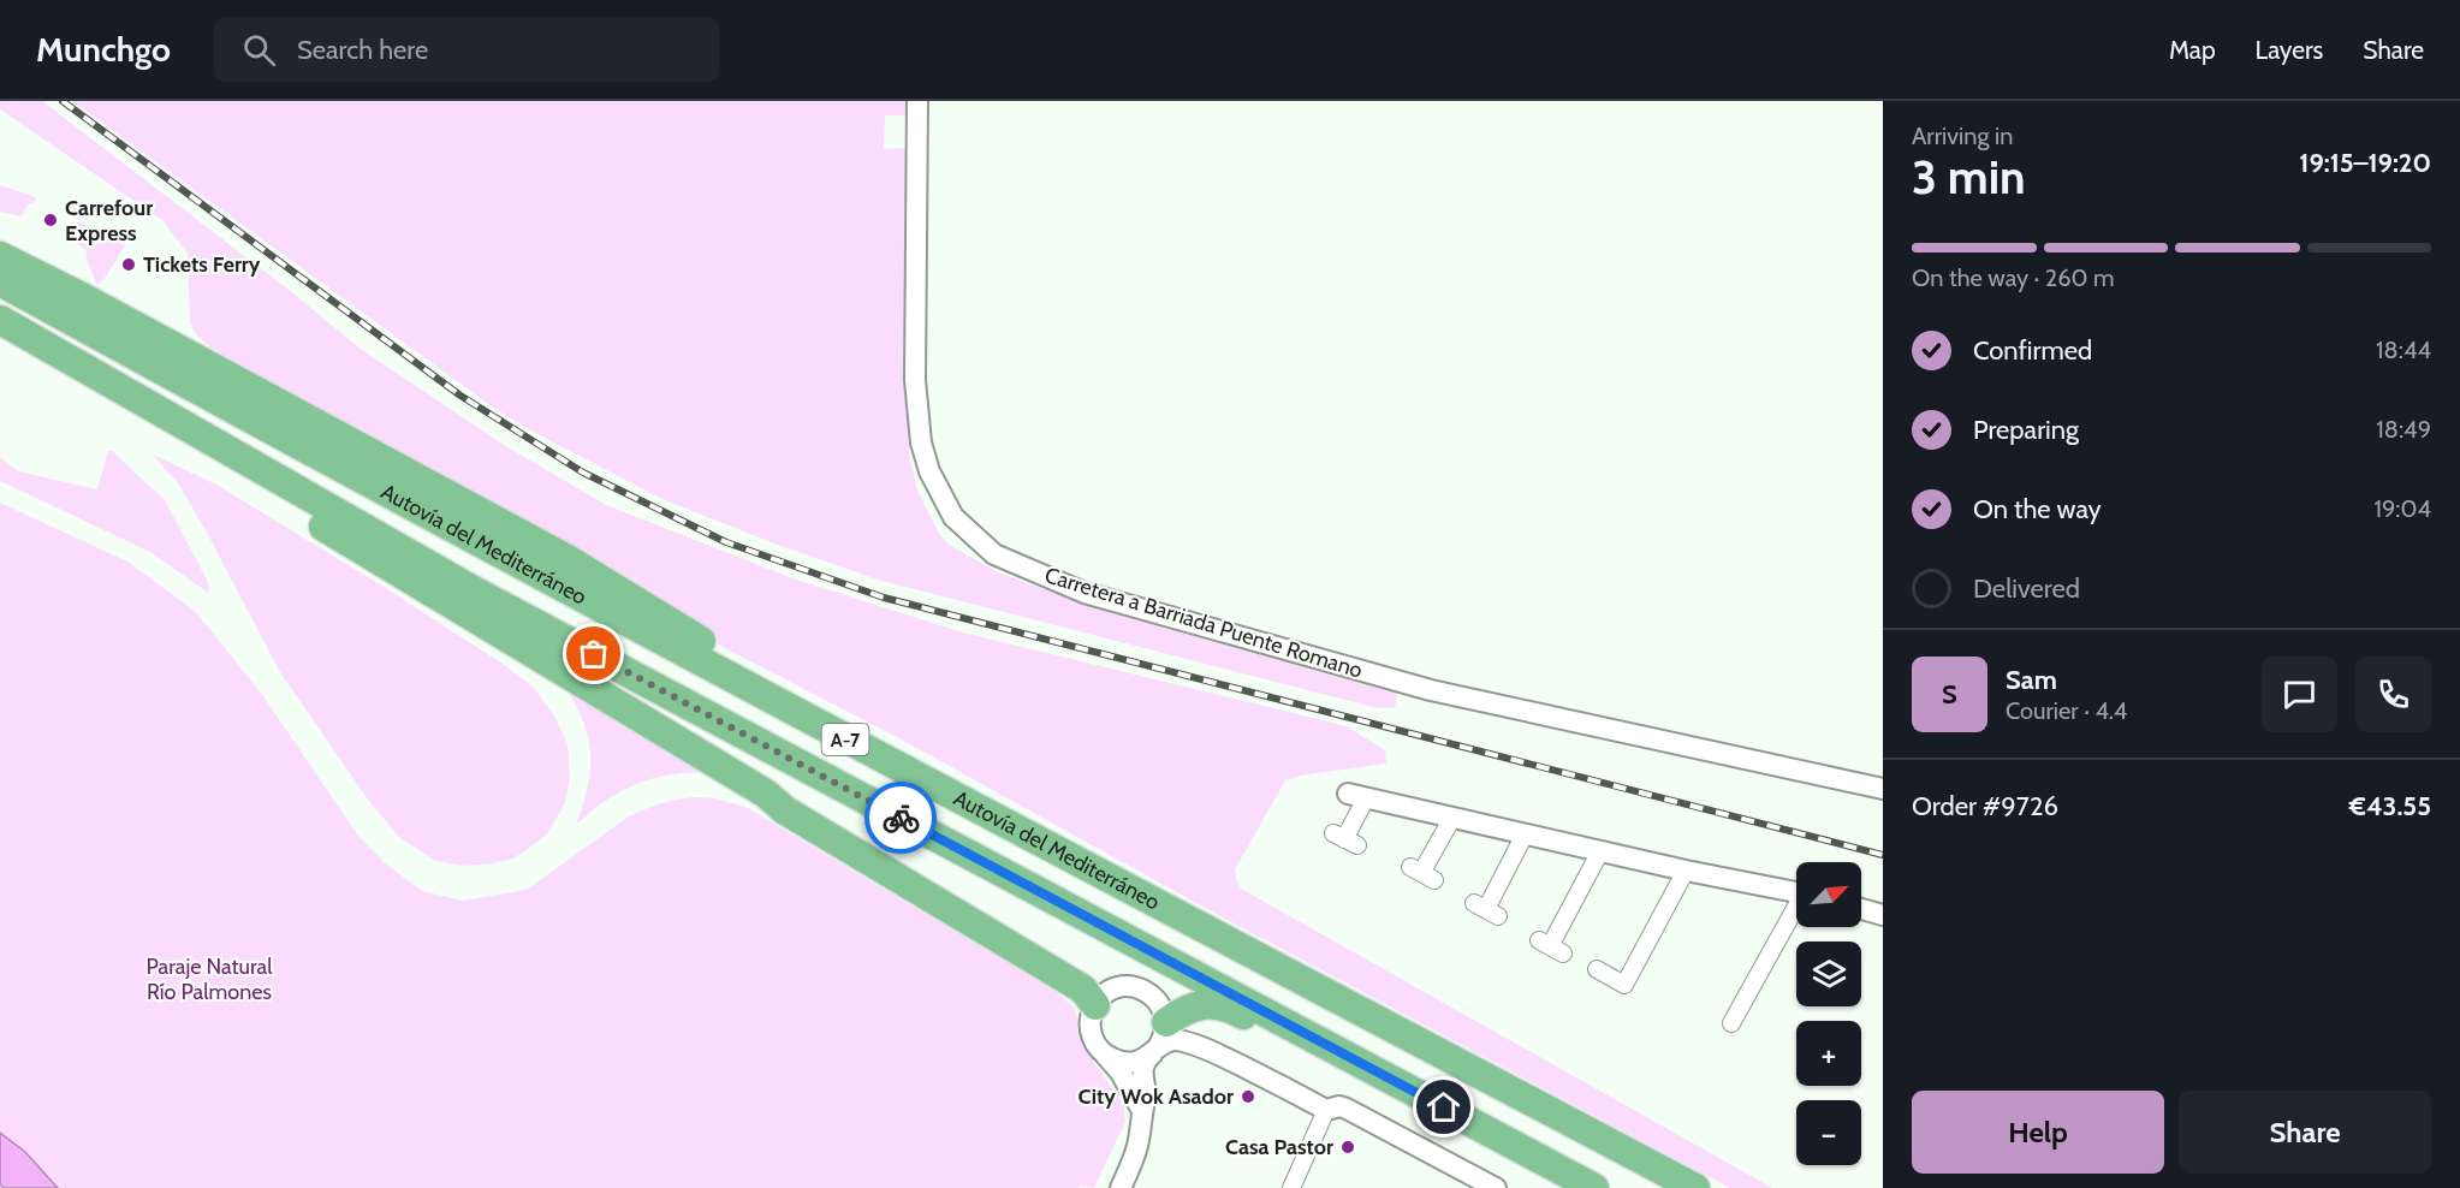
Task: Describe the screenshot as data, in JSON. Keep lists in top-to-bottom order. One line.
{"streets":{"highway":["Autovía del Mediterráneo","A-7"],"street":["Carretera a Barriada Puente Romano"]},"parks":["Paraje Natural Río Palmones"],"places":["Carrefour Express","Tickets Ferry","City Wok Asador","Casa Pastor"],"north":"top right","page":{"header":"Munchgo","search":"Search here","nav":["Map","Layers","Share"],"heading":["3 min","Arriving in","19:15–19:20"],"panel":["Sam","Courier · 4.4","Order #9726","€43.55"],"bar":"On the way · 260 m","list":[["Confirmed","18:44"],["Preparing","18:49"],["On the way","19:04"],"Delivered"],"round":"S","map_buttons":["+","−"],"buttons":["Help","Share"]}}
